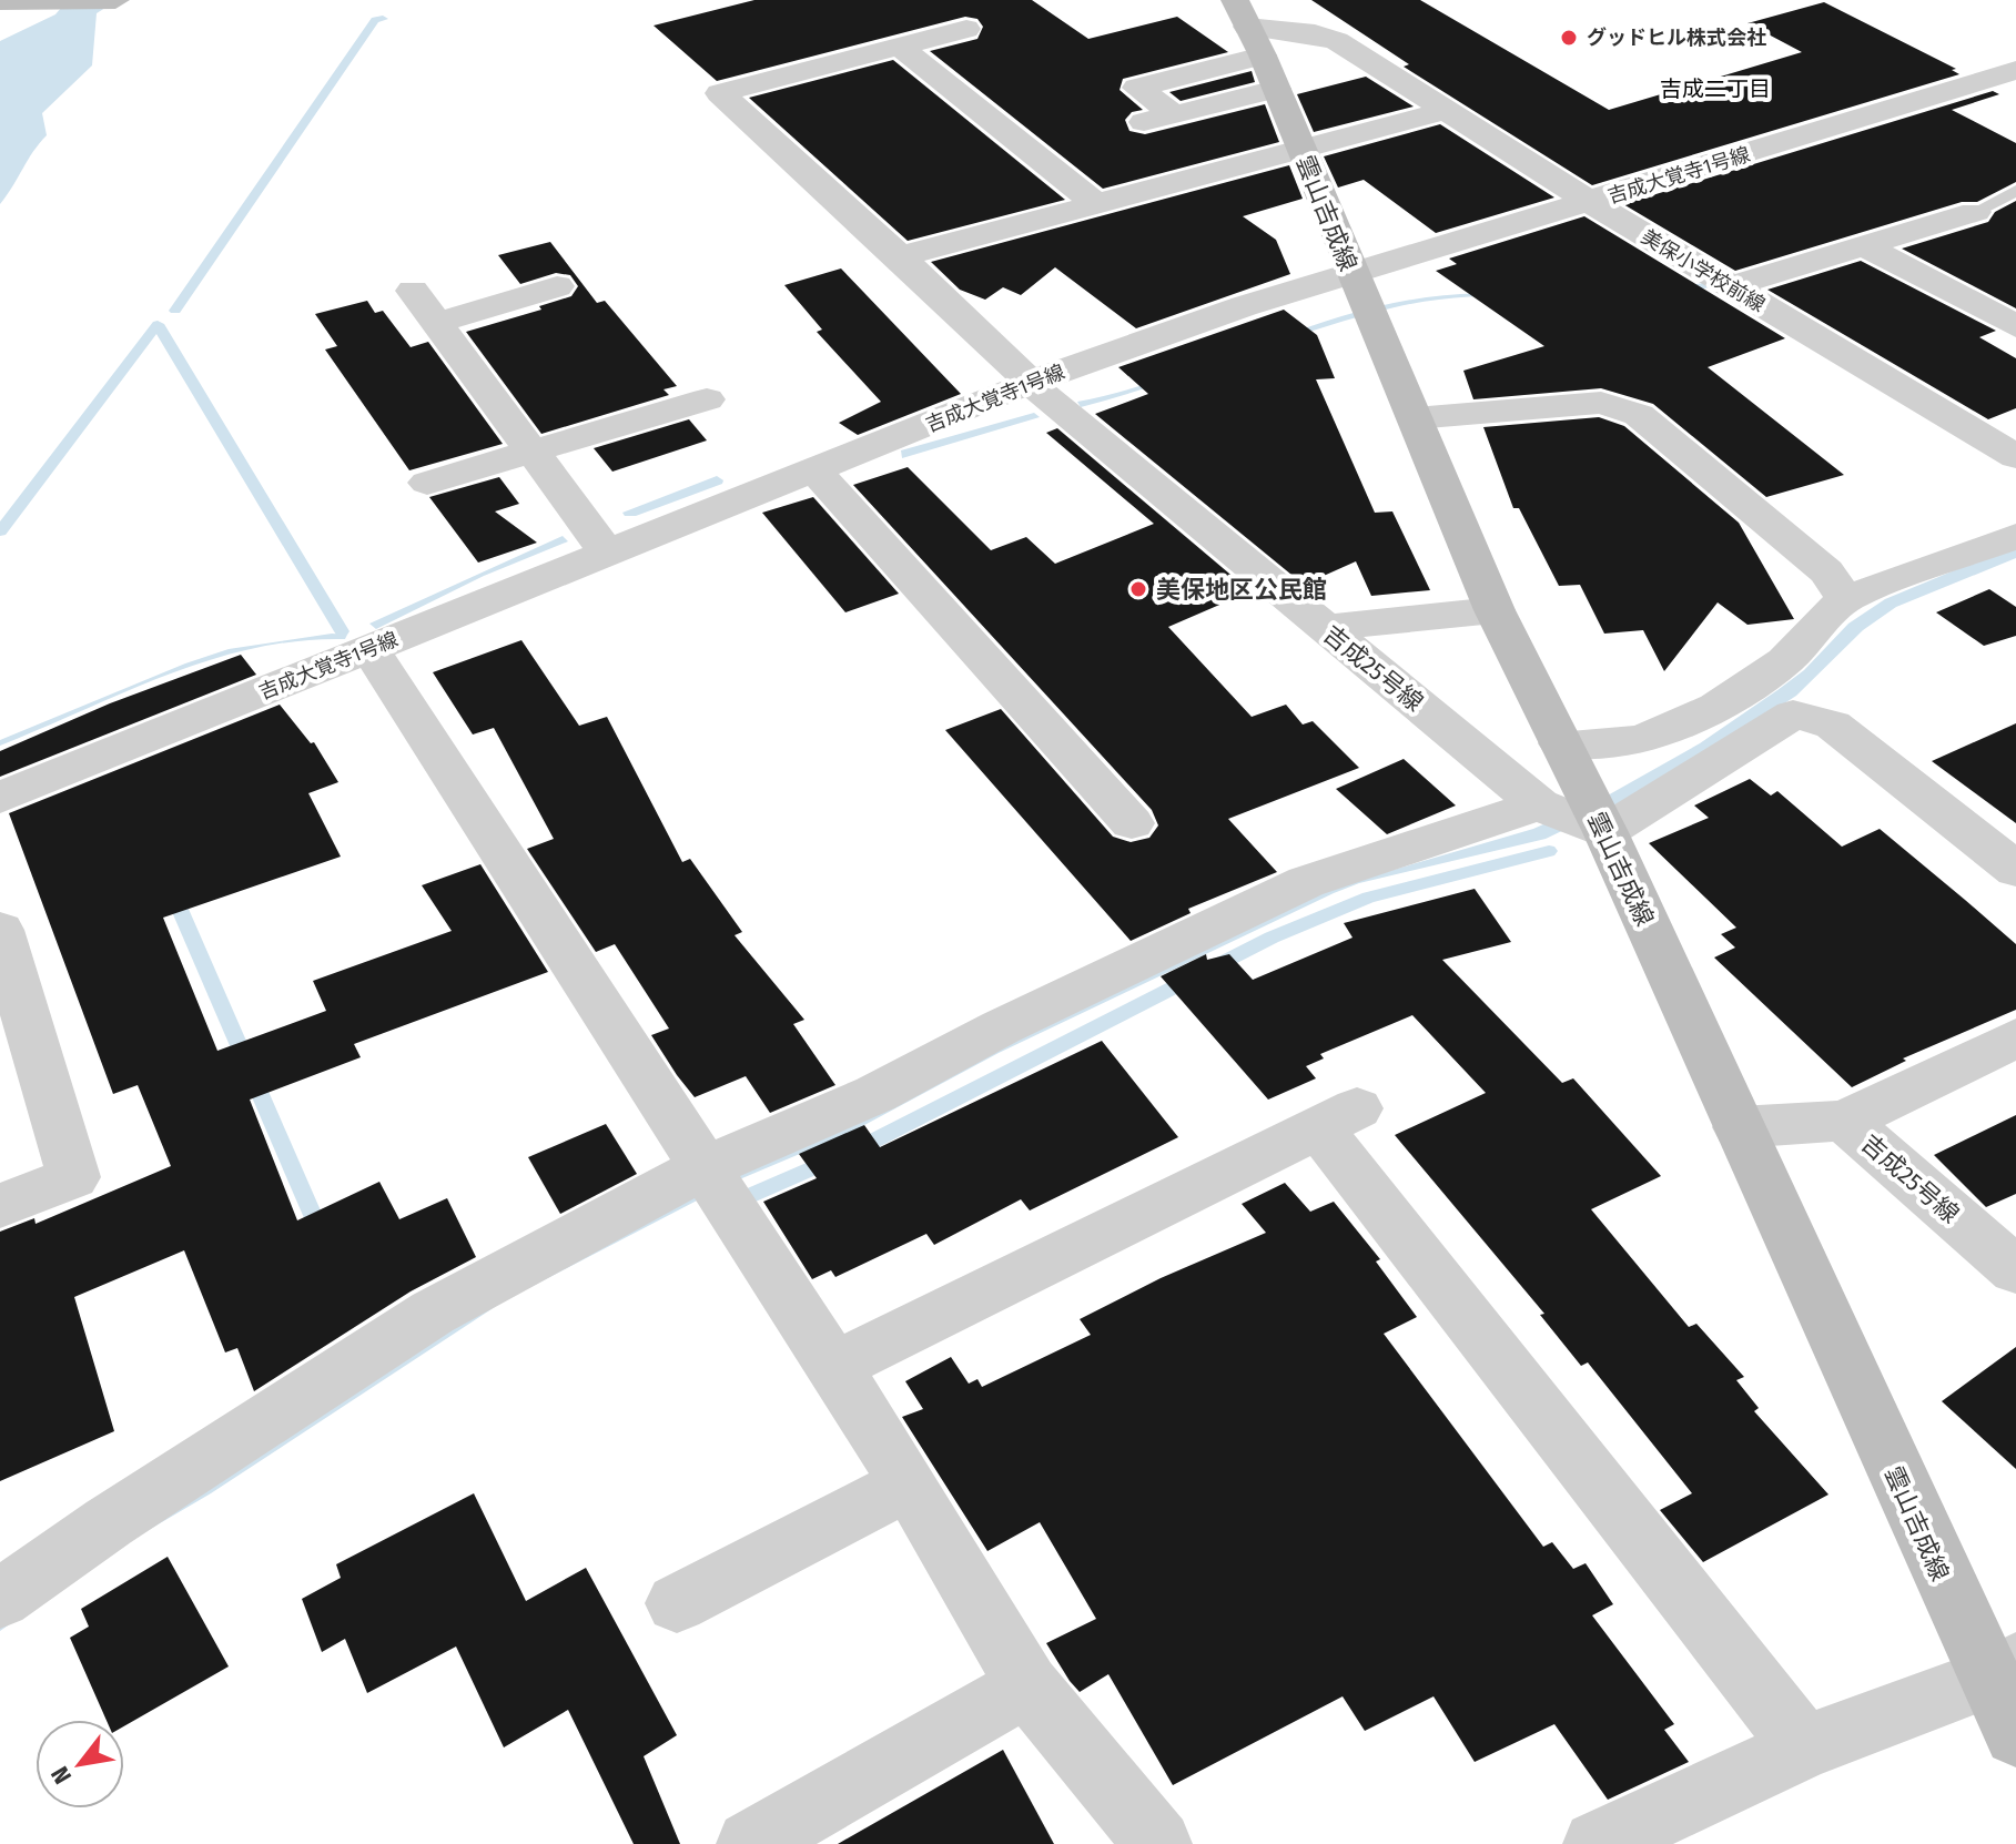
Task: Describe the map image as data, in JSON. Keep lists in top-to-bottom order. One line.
{"streets":{"street":["吉成大覚寺1号線","雲山吉成線","美保小学校前線","吉成25号線"]},"crossings":[["吉成大覚寺1号線","雲山吉成線"],["吉成大覚寺1号線","美保小学校前線"],["吉成大覚寺1号線","吉成25号線"],["雲山吉成線","美保小学校前線"],["雲山吉成線","吉成25号線"]],"districts":["吉成二丁目"],"places":["グッドヒル株式会社","美保地区公民館"],"north":"bottom left"}
